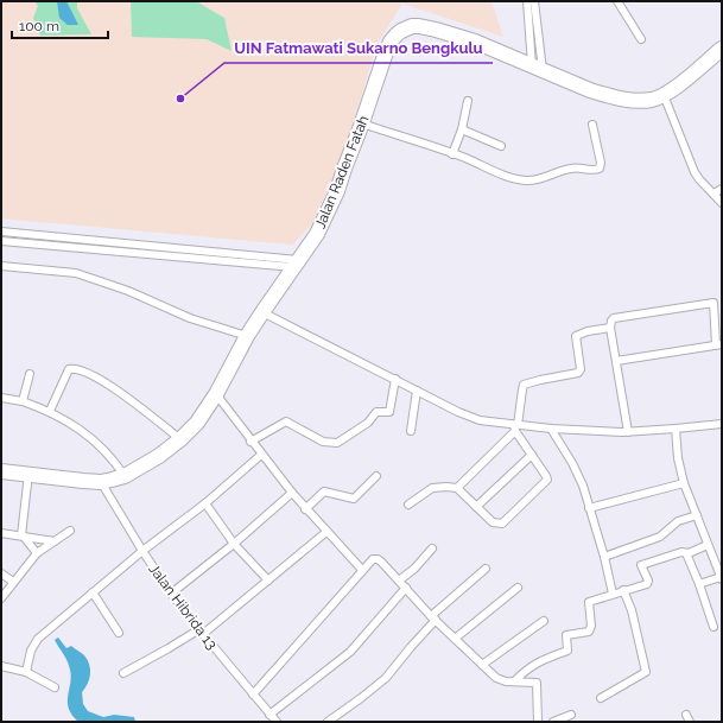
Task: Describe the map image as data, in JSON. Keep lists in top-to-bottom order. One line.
{"streets":{"highway":["Jalan Raden Fatah"],"street":["Jalan Hibrida 13"]},"crossings":[["Jalan Raden Fatah","Jalan Hibrida 13"]],"places":["UIN Fatmawati Sukarno Bengkulu"],"scale_bar":"100 m"}
